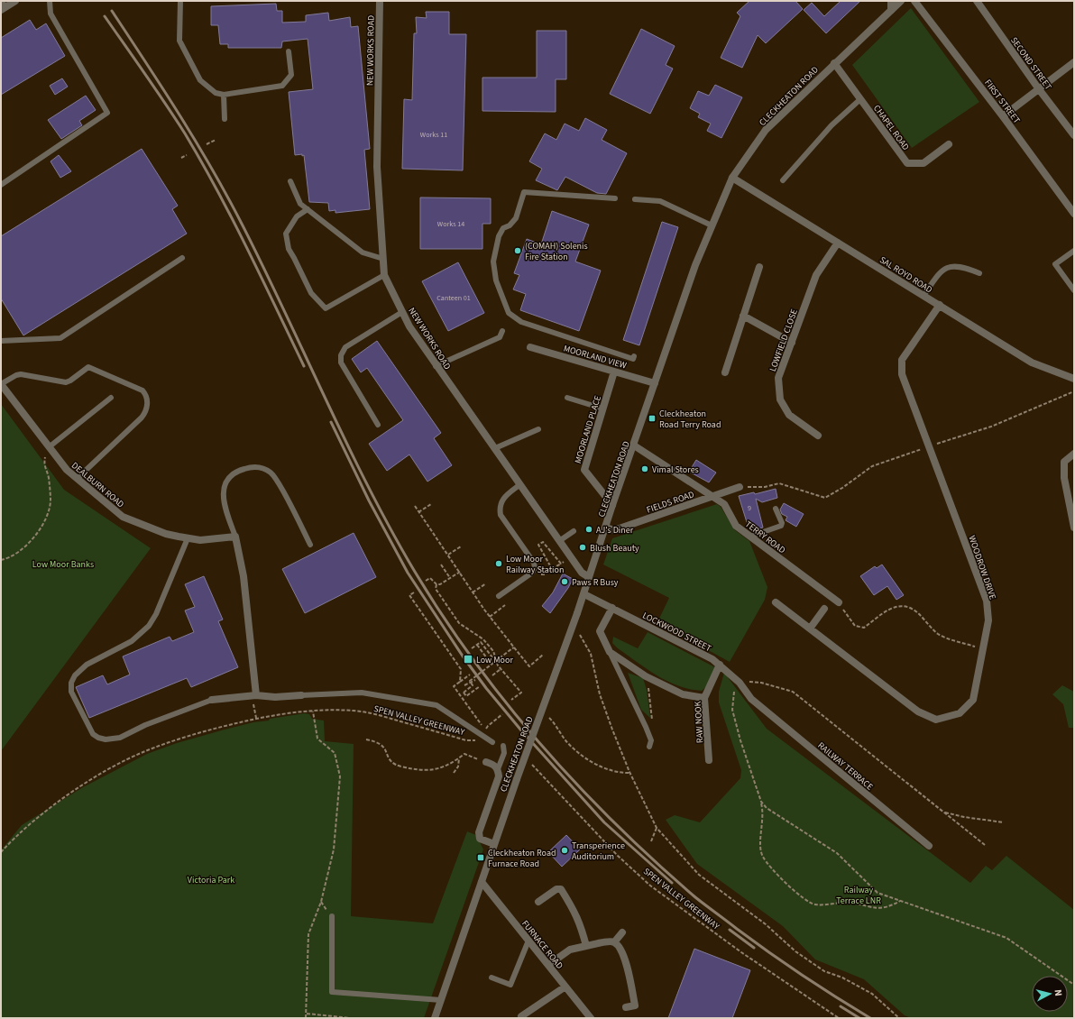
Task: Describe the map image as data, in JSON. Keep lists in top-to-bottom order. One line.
{"streets":{"street":["NEW WORKS ROAD","SECOND STREET","CLECKHEATON ROAD","FIRST STREET","CHAPEL ROAD","SAL ROYD ROAD","LOWFIELD CLOSE","MOORLAND VIEW","MOORLAND PLACE","DEALBURN ROAD","FIELDS ROAD","TERRY ROAD","WOODROW DRIVE","LOCKWOOD STREET","RAW NOOK","RAILWAY TERRACE","FURNACE ROAD"],"path":["SPEN VALLEY GREENWAY"]},"crossings":[["NEW WORKS ROAD","CLECKHEATON ROAD"],["CLECKHEATON ROAD","CHAPEL ROAD"],["CLECKHEATON ROAD","SAL ROYD ROAD"],["CLECKHEATON ROAD","MOORLAND VIEW"],["CLECKHEATON ROAD","MOORLAND PLACE"],["CLECKHEATON ROAD","FIELDS ROAD"],["CLECKHEATON ROAD","TERRY ROAD"],["CLECKHEATON ROAD","LOCKWOOD STREET"],["CLECKHEATON ROAD","FURNACE ROAD"],["SAL ROYD ROAD","LOWFIELD CLOSE"],["SAL ROYD ROAD","WOODROW DRIVE"],["MOORLAND VIEW","MOORLAND PLACE"],["FIELDS ROAD","TERRY ROAD"],["LOCKWOOD STREET","RAW NOOK"],["LOCKWOOD STREET","RAILWAY TERRACE"]],"parks":["Low Moor Banks","Victoria Park","Railway Terrace LNR"],"places":{"other":["(COMAH) Solenis Fire Station","Vimal Stores","AJ's Diner","Blush Beauty","Low Moor Railway Station","Paws R Busy","Transperience Auditorium"],"transit":["Cleckheaton Road Terry Road","Low Moor","Cleckheaton Road Furnace Road"]},"house_numbers":["Works 11","Works 14","Canteen 01","9"],"north":"right"}
